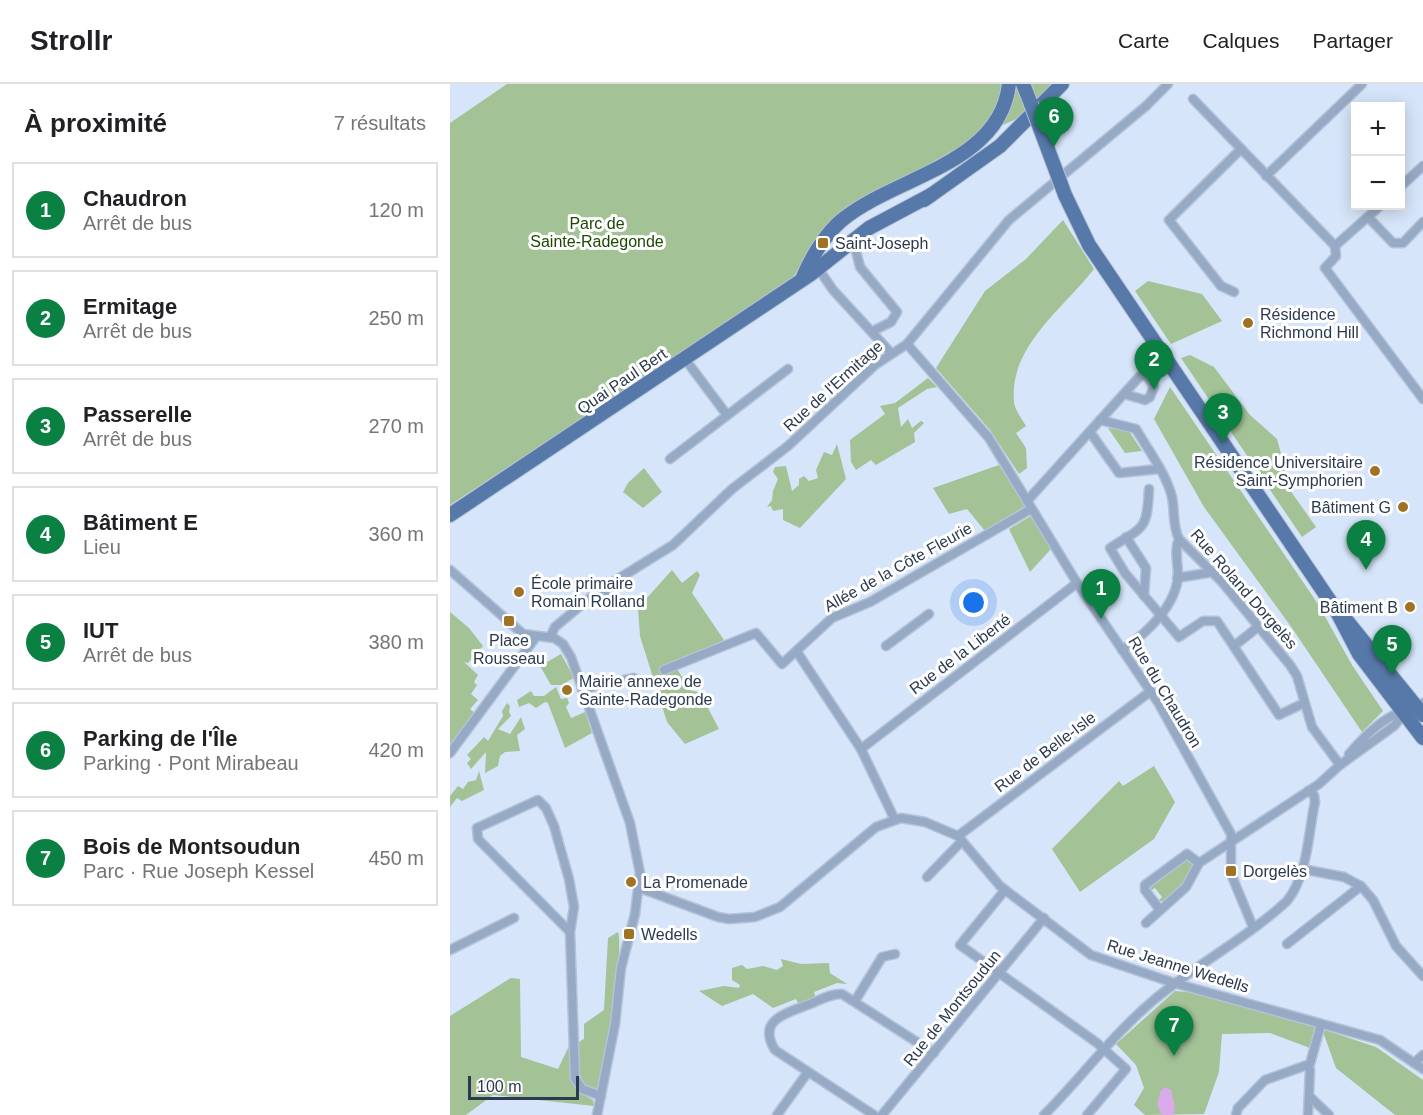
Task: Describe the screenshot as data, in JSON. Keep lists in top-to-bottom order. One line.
{"streets":{"main road":["Quai Paul Bert"],"street":["Rue de l'Ermitage","Allée de la Côte Fleurie","Rue Roland Dorgelès","Rue de la Liberté","Rue du Chaudron","Rue de Belle-Isle","Rue Jeanne Wedells","Rue de Montsoudun"]},"crossings":[["Rue de l'Ermitage","Rue du Chaudron"],["Allée de la Côte Fleurie","Rue Roland Dorgelès"],["Allée de la Côte Fleurie","Rue du Chaudron"],["Rue de la Liberté","Rue du Chaudron"],["Rue du Chaudron","Rue de Belle-Isle"],["Rue de Belle-Isle","Rue Jeanne Wedells"],["Rue Jeanne Wedells","Rue de Montsoudun"]],"parks":["Parc de Sainte-Radegonde"],"places":{"transit":["Saint-Joseph","Place Rousseau","Dorgelès","Wedells"],"other":["Résidence Richmond Hill","Résidence Universitaire Saint-Symphorien","Bâtiment G","École primaire Romain Rolland","Bâtiment B","Mairie annexe de Sainte-Radegonde","La Promenade"]},"scale_bar":"100 m","page":{"header":"Strollr","nav":["Carte","Calques","Partager"],"heading":["À proximité","7 résultats"],"pins":["6","2","3","4","1","5","7"],"map_buttons":["+","−"],"list":[{"mark":"1","name":"Chaudron","note":"Arrêt de bus","value":"120 m"},{"mark":"2","name":"Ermitage","note":"Arrêt de bus","value":"250 m"},{"mark":"3","name":"Passerelle","note":"Arrêt de bus","value":"270 m"},{"mark":"4","name":"Bâtiment E","note":"Lieu","value":"360 m"},{"mark":"5","name":"IUT","note":"Arrêt de bus","value":"380 m"},{"mark":"6","name":"Parking de l'Île","note":"Parking · Pont Mirabeau","value":"420 m"},{"mark":"7","name":"Bois de Montsoudun","note":"Parc · Rue Joseph Kessel","value":"450 m"}],"scale":"100 m"}}
